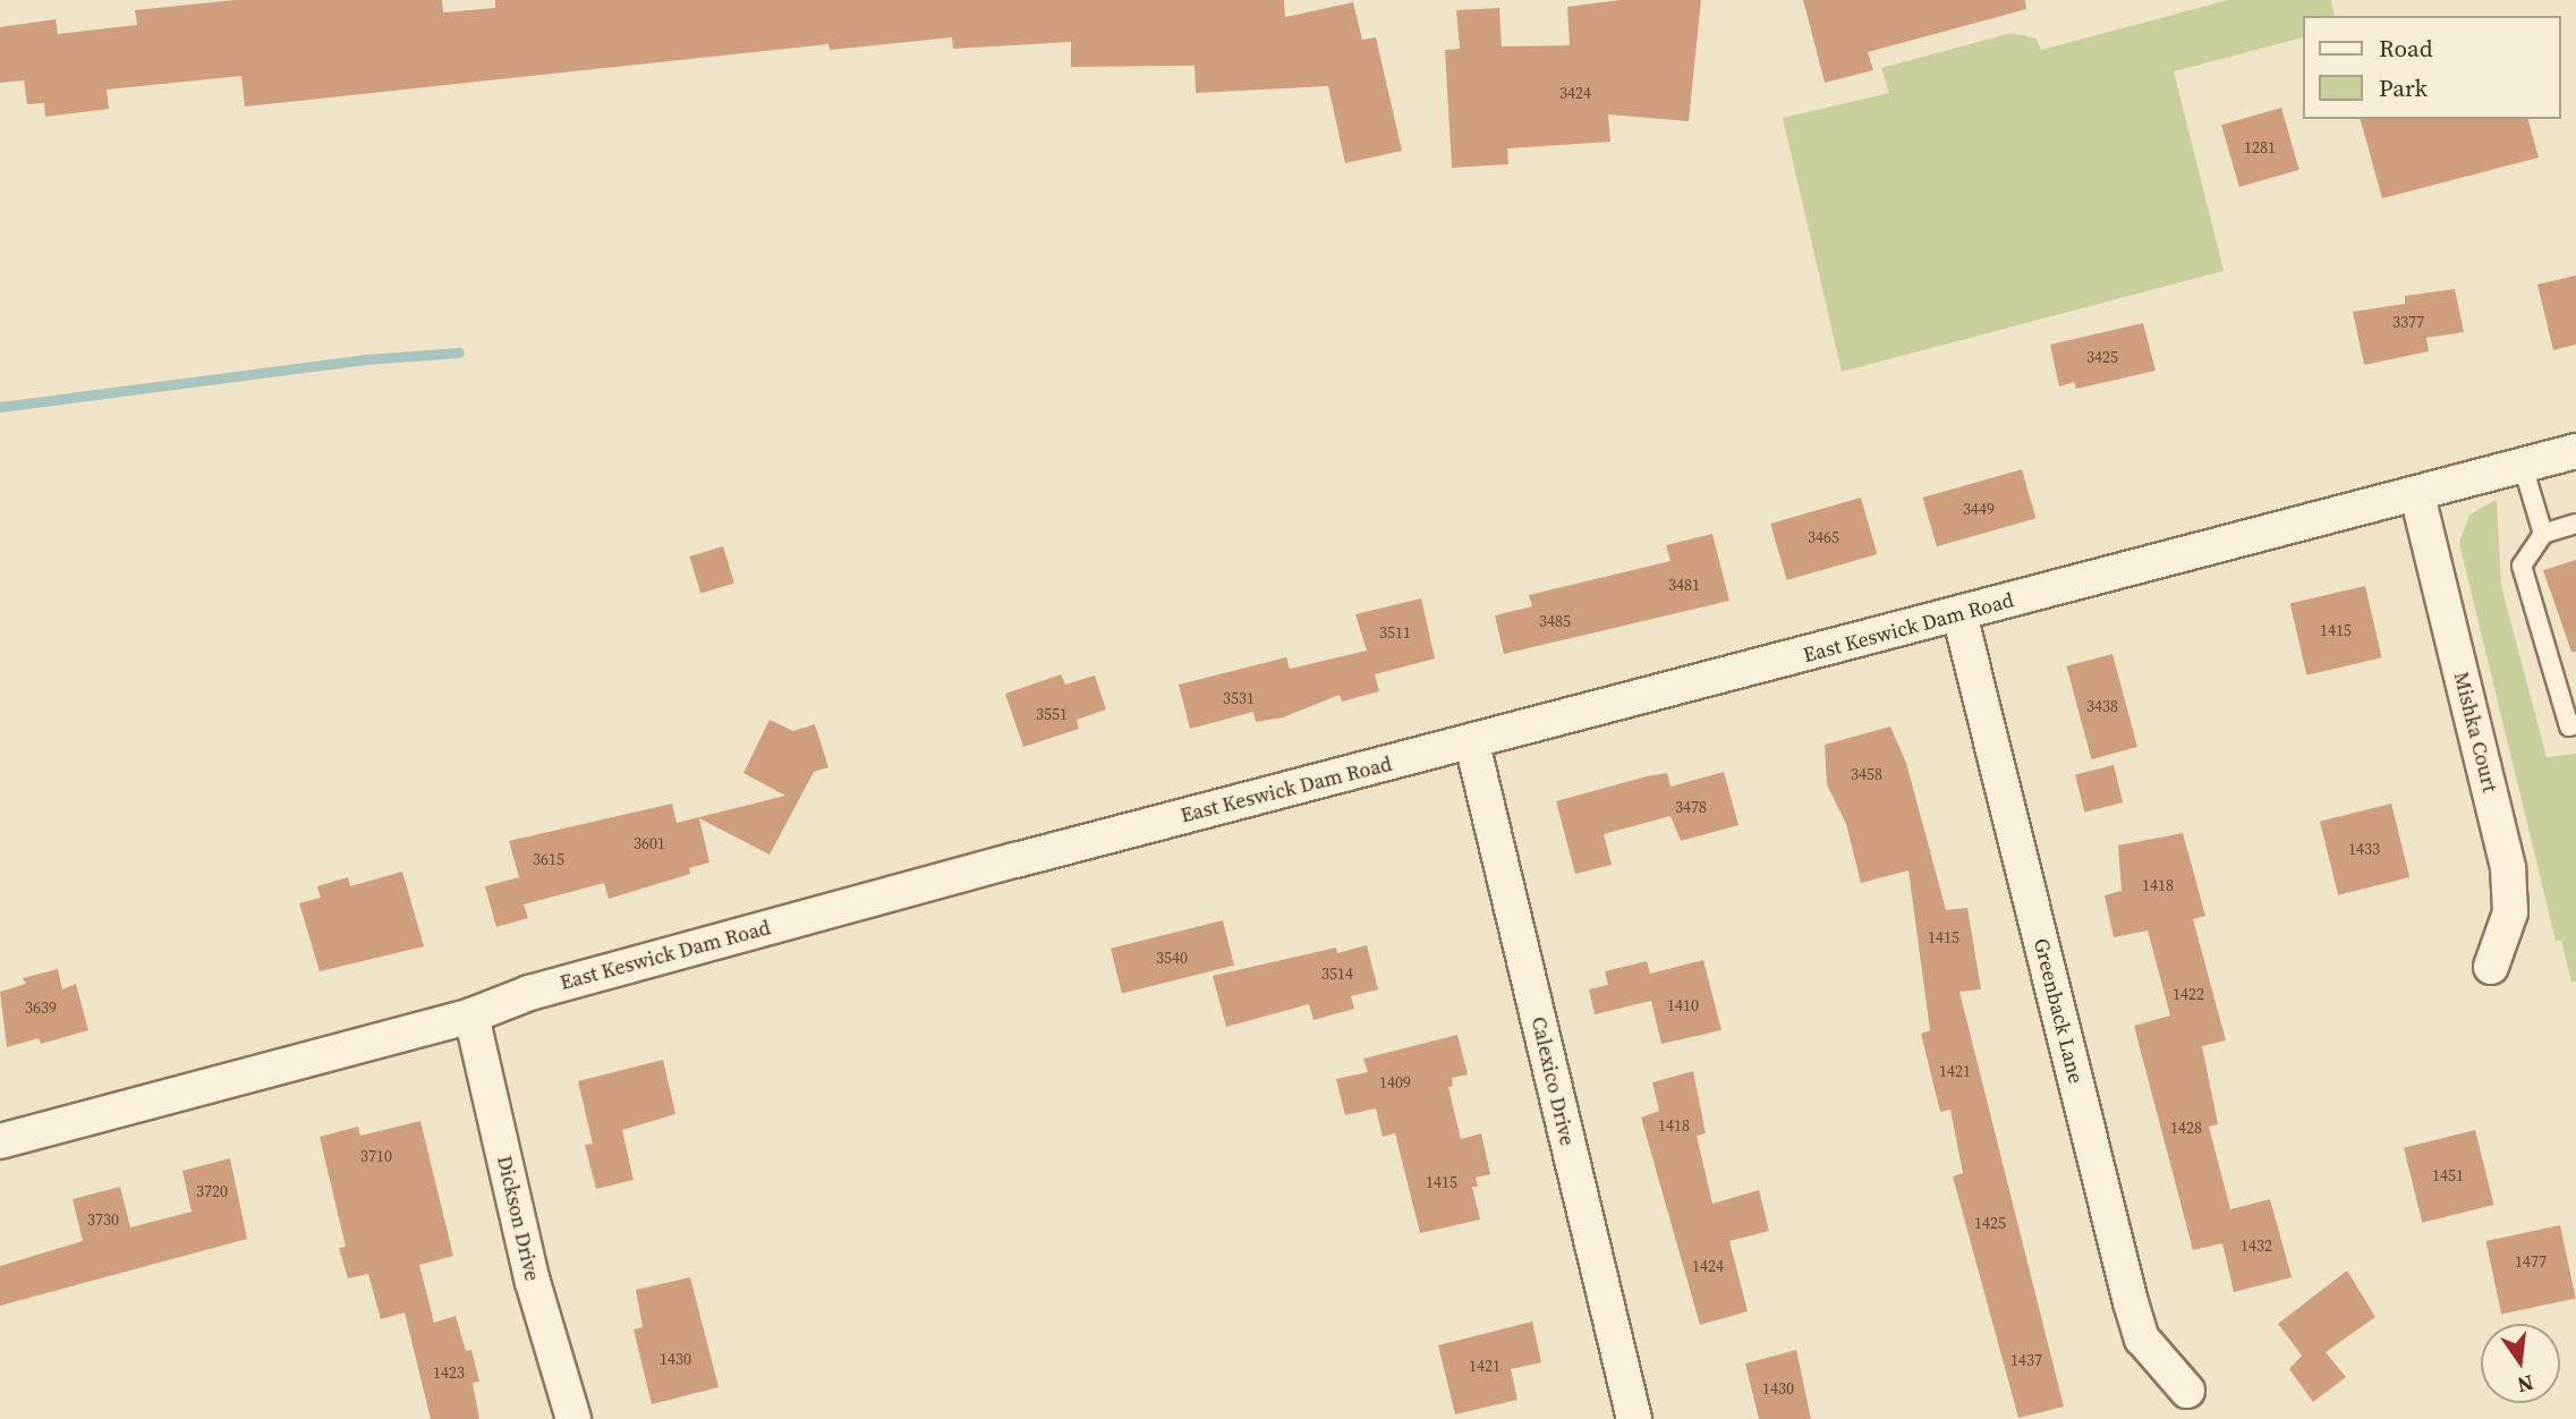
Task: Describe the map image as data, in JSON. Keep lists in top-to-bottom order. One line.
{"streets":{"street":["East Keswick Dam Road","Mishka Court","Greenback Lane","Calexico Drive","Dickson Drive"]},"crossings":[["East Keswick Dam Road","Mishka Court"],["East Keswick Dam Road","Greenback Lane"],["East Keswick Dam Road","Calexico Drive"],["East Keswick Dam Road","Dickson Drive"]],"house_numbers":["3424","1281","3377","3425","3449","3465","3481","3485","1415","3511","3531","3438","3551","3458","3478","3601","1433","3615","1418","1415","3540","3514","1422","1410","3639","1421","1409","1418","1428","3710","1451","1415","3720","3730","1425","1432","1477","1424","1430","1437","1421","1423","1430"],"legend":["Road","Park"],"north":"bottom"}
